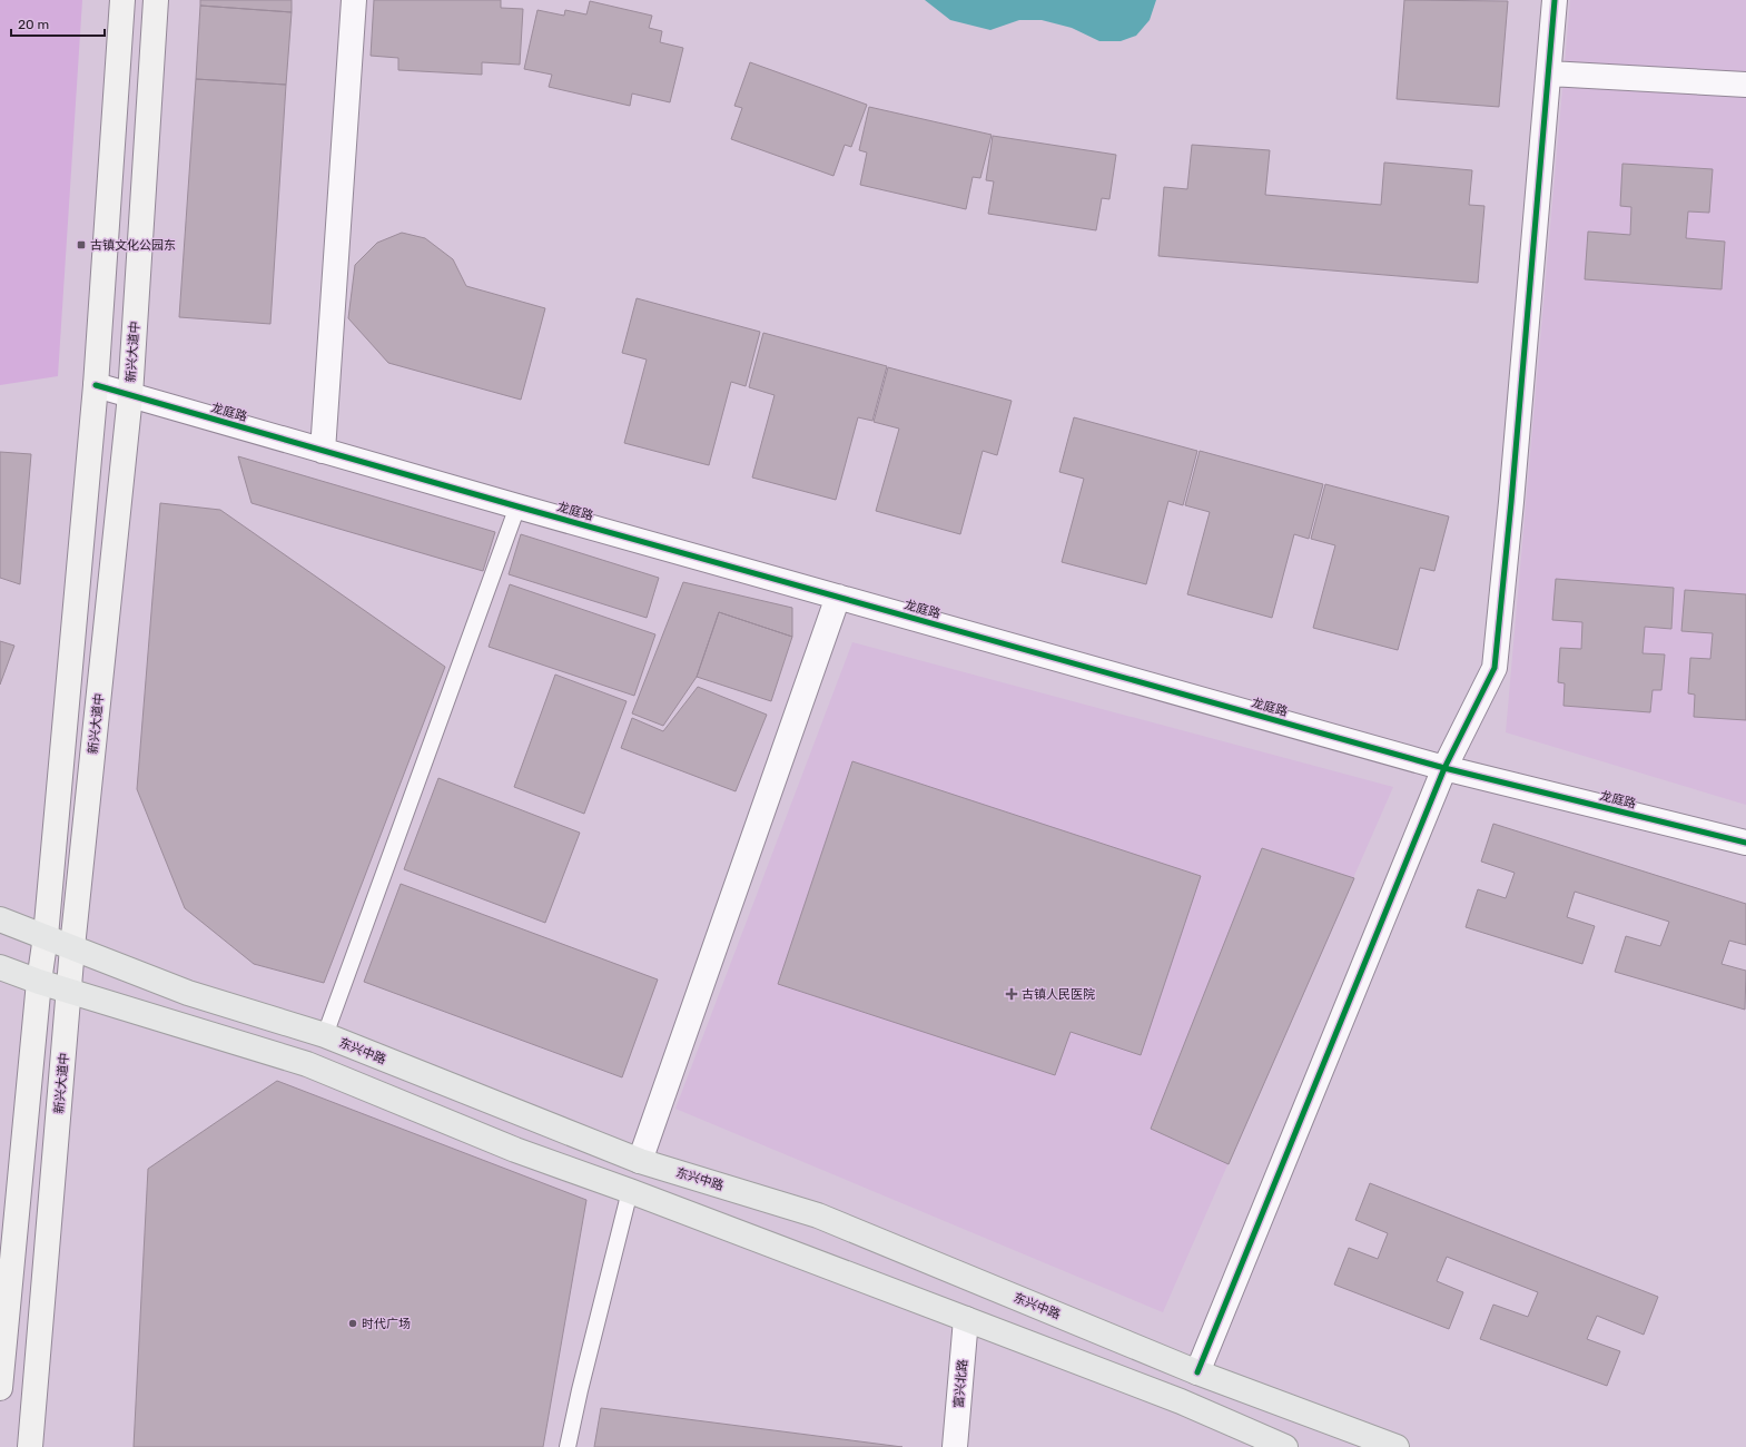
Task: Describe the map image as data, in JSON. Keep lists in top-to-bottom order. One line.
{"streets":{"main road":["新兴大道中","东兴中路"],"street":["龙庭路","富兴北路"]},"crossings":[["新兴大道中","龙庭路"],["新兴大道中","东兴中路"]],"places":{"transit":["古镇文化公园东"],"health":["古镇人民医院"],"other":["时代广场"]},"scale_bar":"20 m"}
